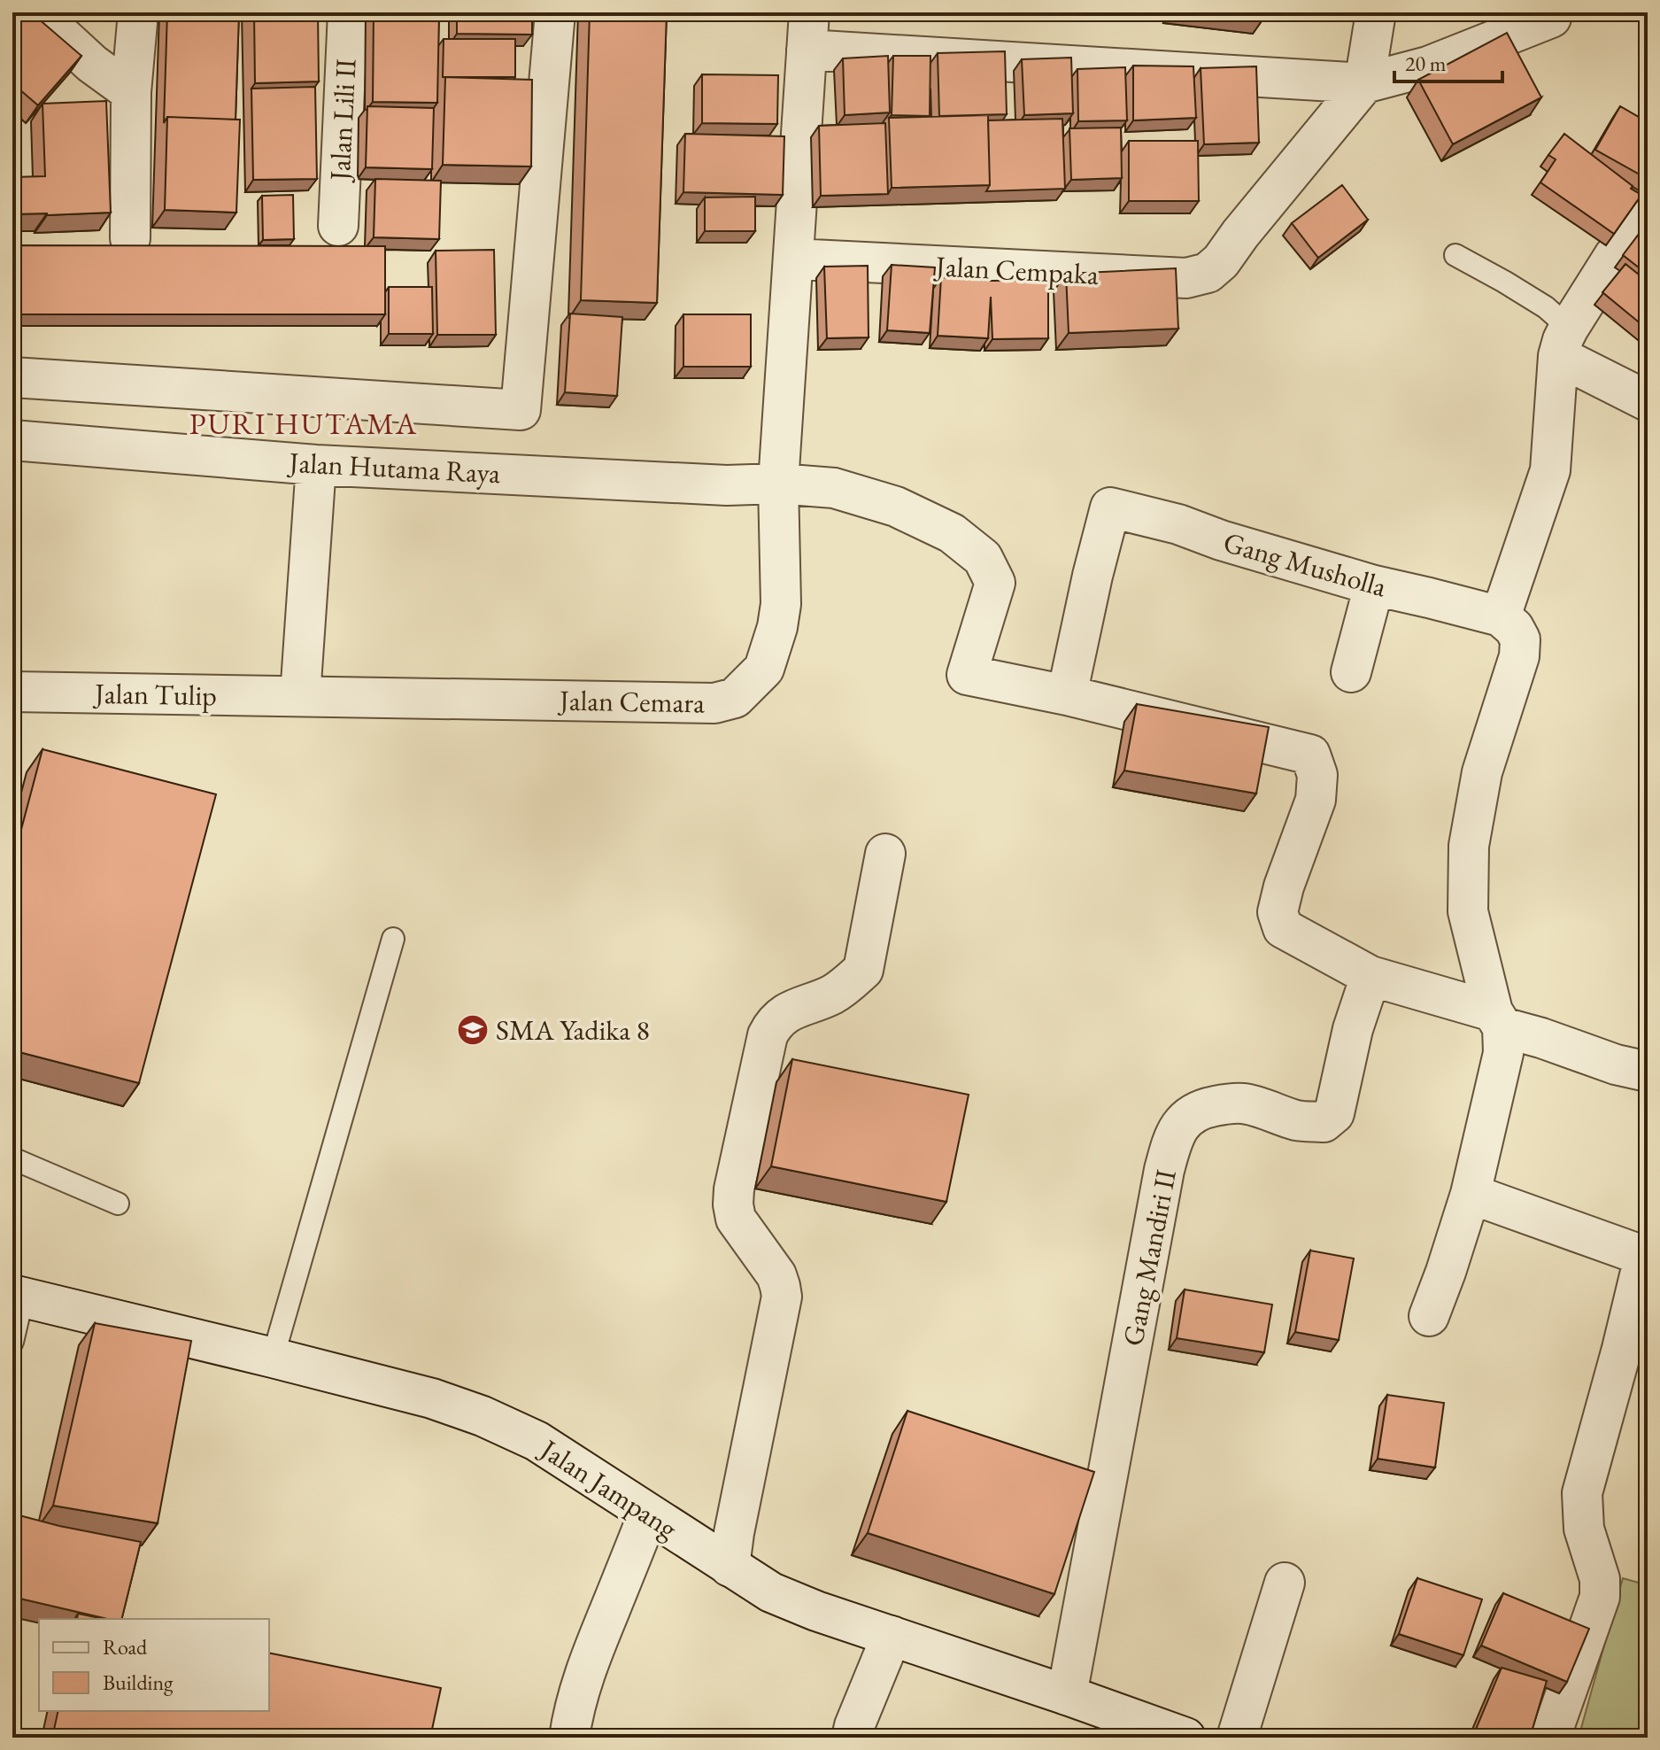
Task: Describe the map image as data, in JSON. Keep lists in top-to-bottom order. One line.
{"streets":{"street":["Jalan Lili II","Jalan Cempaka","Jalan Hutama Raya","Gang Musholla","Jalan Tulip","Jalan Cemara","Gang Mandiri II","Jalan Jampang"]},"crossings":[["Jalan Cempaka","Jalan Cemara"],["Jalan Hutama Raya","Gang Musholla"],["Jalan Hutama Raya","Jalan Cemara"],["Jalan Tulip","Jalan Cemara"],["Gang Mandiri II","Jalan Jampang"]],"districts":["PURI HUTAMA"],"places":{"school or university":["SMA Yadika 8"]},"legend":["Road","Building"],"scale_bar":"20 m"}
